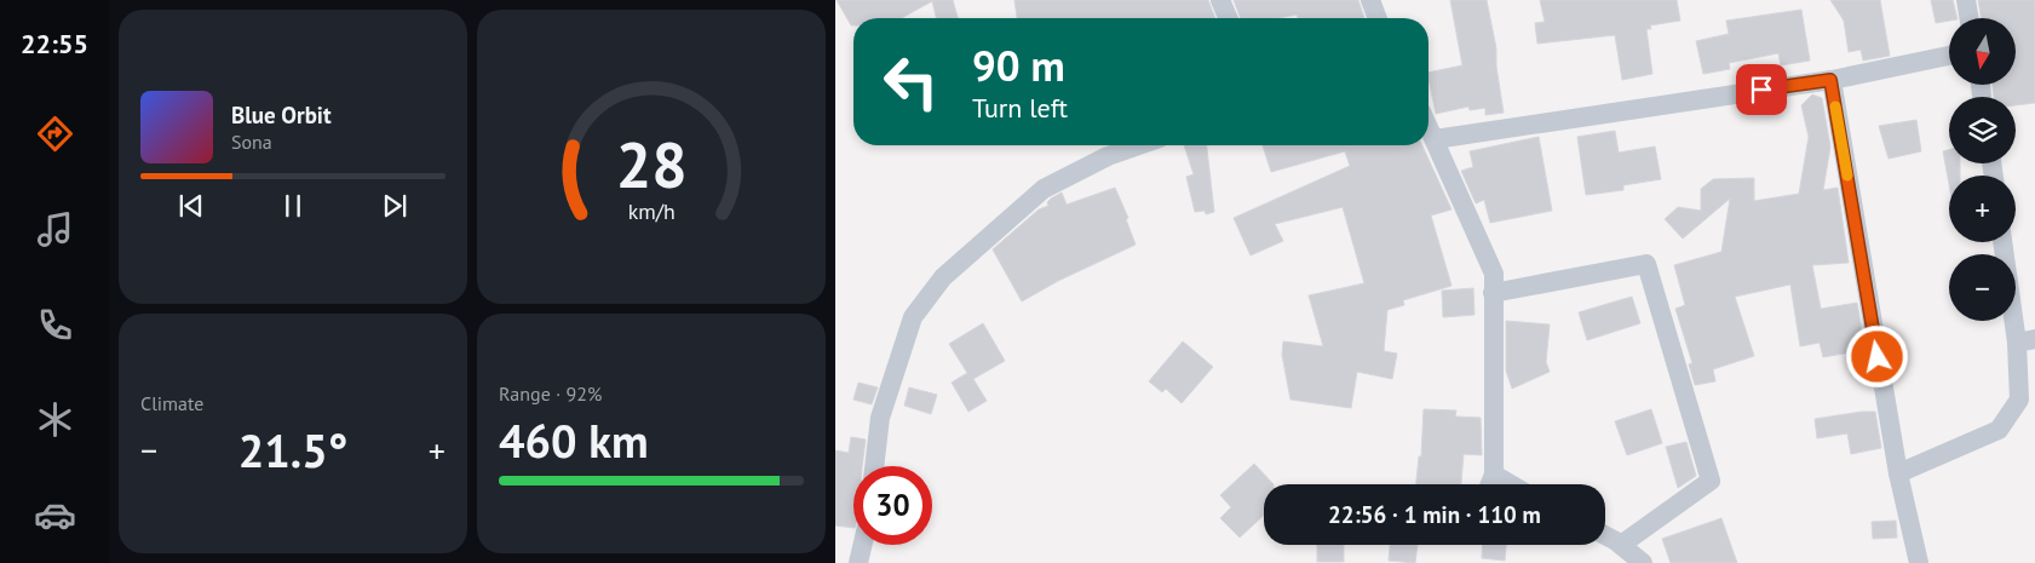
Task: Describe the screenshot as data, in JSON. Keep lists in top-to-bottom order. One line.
{"north":"bottom","page":{"tabs":"22:55","map_buttons":["+","−"],"turn":["90 m","Turn left"],"song":["Blue Orbit","Sona"],"tile":["Climate",["Range · 92%","460 km"]],"heat":["−","21.5°","+"],"limit":"30","trip":"22:56 · 1 min · 110 m","gauge":["28","km/h"]}}
